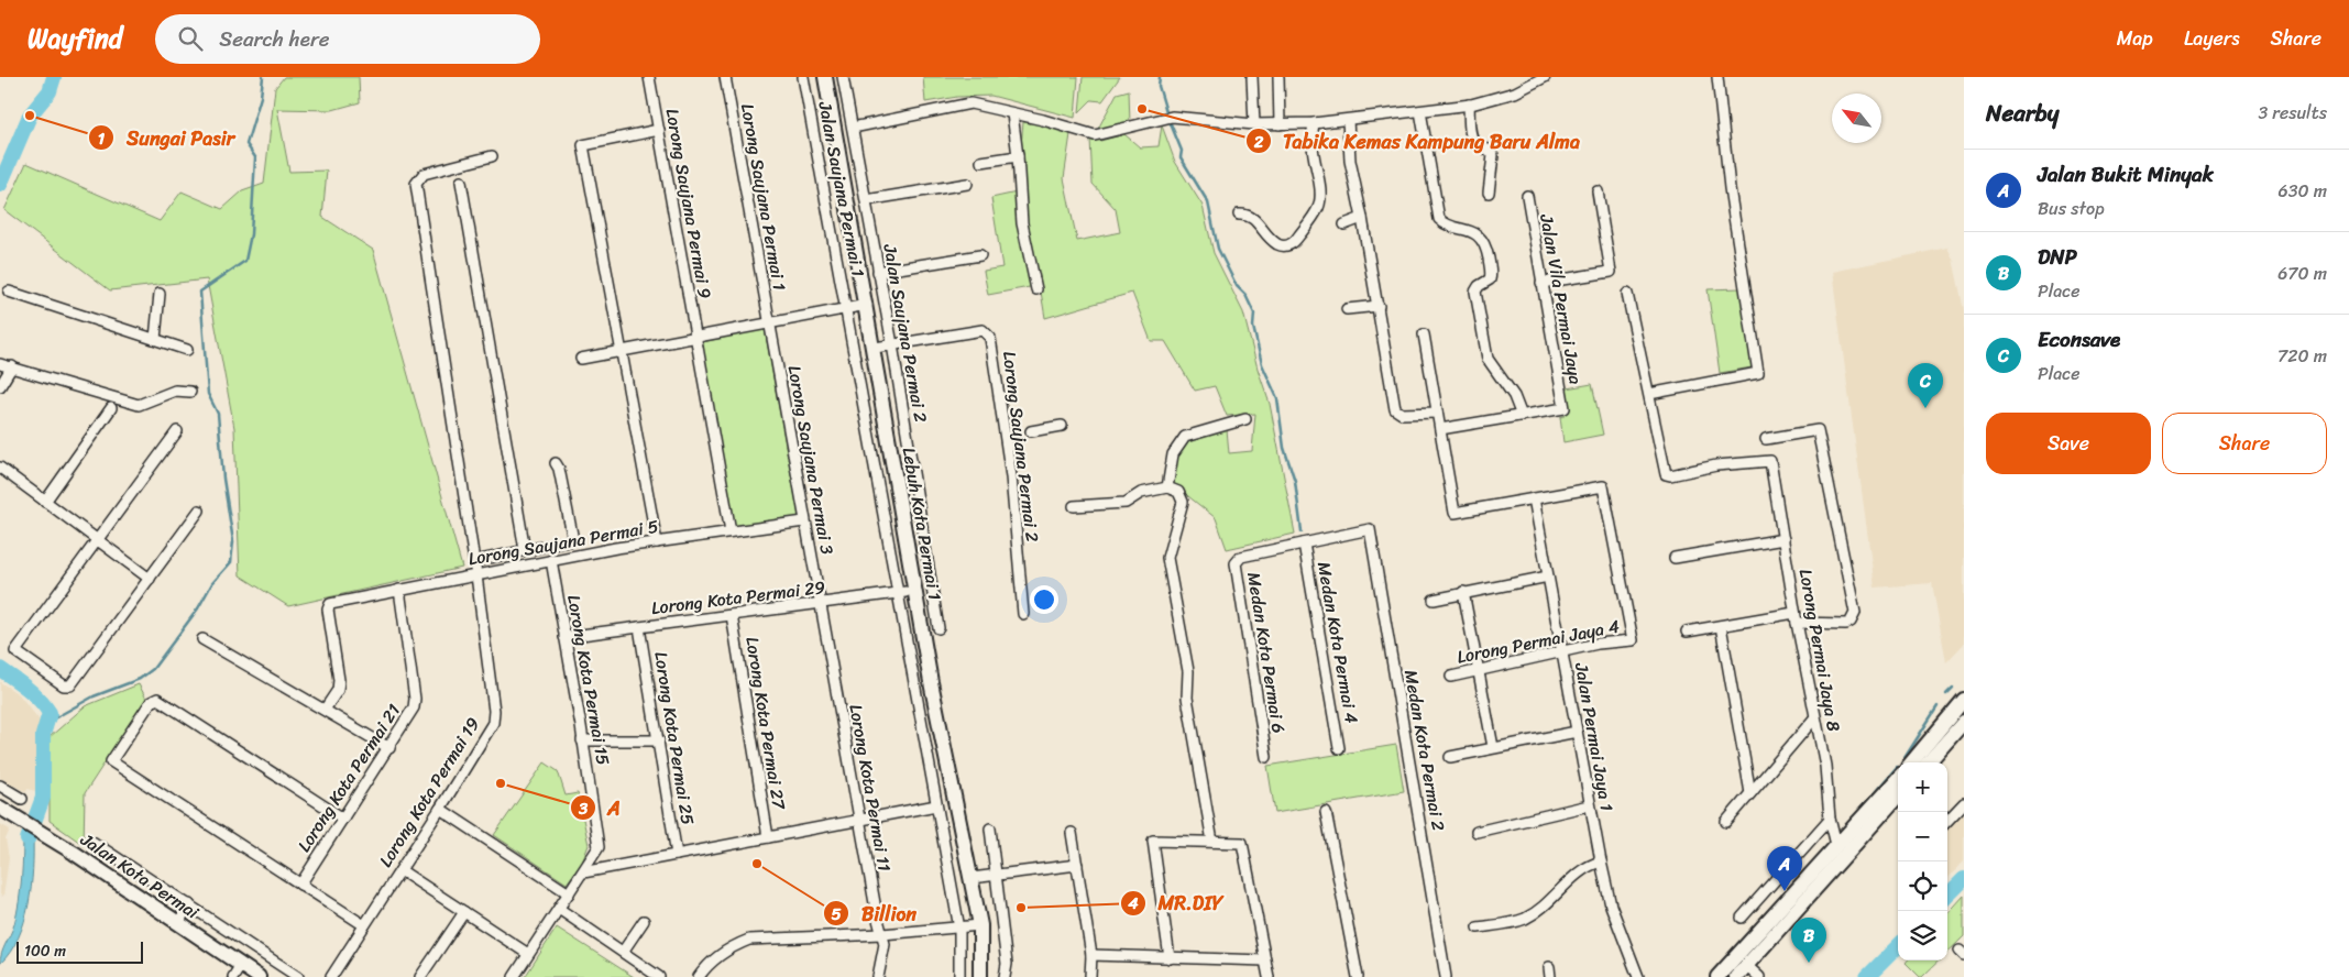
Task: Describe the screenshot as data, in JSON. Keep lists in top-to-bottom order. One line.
{"streets":{"main road":["Lebuh Kota Permai 1","Jalan Kota Permai"],"street":["Jalan Saujana Permai 1","Lorong Saujana Permai 1","Lorong Saujana Permai 9","Jalan Vila Permai Jaya","Jalan Saujana Permai 2","Lorong Saujana Permai 2","Lorong Saujana Permai 3","Lorong Saujana Permai 5","Lorong Kota Permai 29","Lorong Permai Jaya 4","Medan Kota Permai 4","Lorong Permai Jaya 8","Medan Kota Permai 6","Lorong Kota Permai 15","Lorong Kota Permai 27","Jalan Permai Jaya 1","Lorong Kota Permai 25","Medan Kota Permai 2","Lorong Kota Permai 21","Lorong Kota Permai 11","Lorong Kota Permai 19"]},"crossings":[["Jalan Saujana Permai 1","Lebuh Kota Permai 1"],["Lorong Saujana Permai 1","Lorong Saujana Permai 3"],["Lorong Saujana Permai 9","Lorong Saujana Permai 5"],["Jalan Saujana Permai 2","Lorong Saujana Permai 2"],["Lorong Saujana Permai 2","Lebuh Kota Permai 1"],["Lorong Saujana Permai 3","Lorong Saujana Permai 5"],["Lorong Saujana Permai 3","Lorong Kota Permai 29"],["Lorong Saujana Permai 3","Lorong Kota Permai 11"],["Lebuh Kota Permai 1","Lorong Kota Permai 29"],["Lorong Saujana Permai 5","Lorong Kota Permai 15"],["Lorong Saujana Permai 5","Lorong Kota Permai 21"],["Lorong Saujana Permai 5","Lorong Kota Permai 19"],["Lorong Kota Permai 29","Lorong Kota Permai 15"],["Lorong Kota Permai 29","Lorong Kota Permai 27"],["Lorong Kota Permai 29","Lorong Kota Permai 25"],["Lorong Kota Permai 29","Lorong Kota Permai 11"],["Lorong Permai Jaya 4","Jalan Permai Jaya 1"],["Medan Kota Permai 4","Medan Kota Permai 6"],["Medan Kota Permai 4","Medan Kota Permai 2"],["Medan Kota Permai 6","Medan Kota Permai 2"]],"places":["Tabika Kemas Kampung Baru Alma","Sungai Pasir","A","Billion","MR.DIY"],"scale_bar":"100 m","north":"top left","page":{"header":"Wayfind","search":"Search here","nav":["Map","Layers","Share"],"heading":["Nearby","3 results"],"list":[{"mark":"A","name":"Jalan Bukit Minyak","note":"Bus stop","value":"630 m"},{"mark":"B","name":"DNP","note":"Place","value":"670 m"},{"mark":"C","name":"Econsave","note":"Place","value":"720 m"}],"pins":["C","A","B"],"buttons":["Save","Share"],"map_buttons":["+","−"],"scale":"100 m"}}
